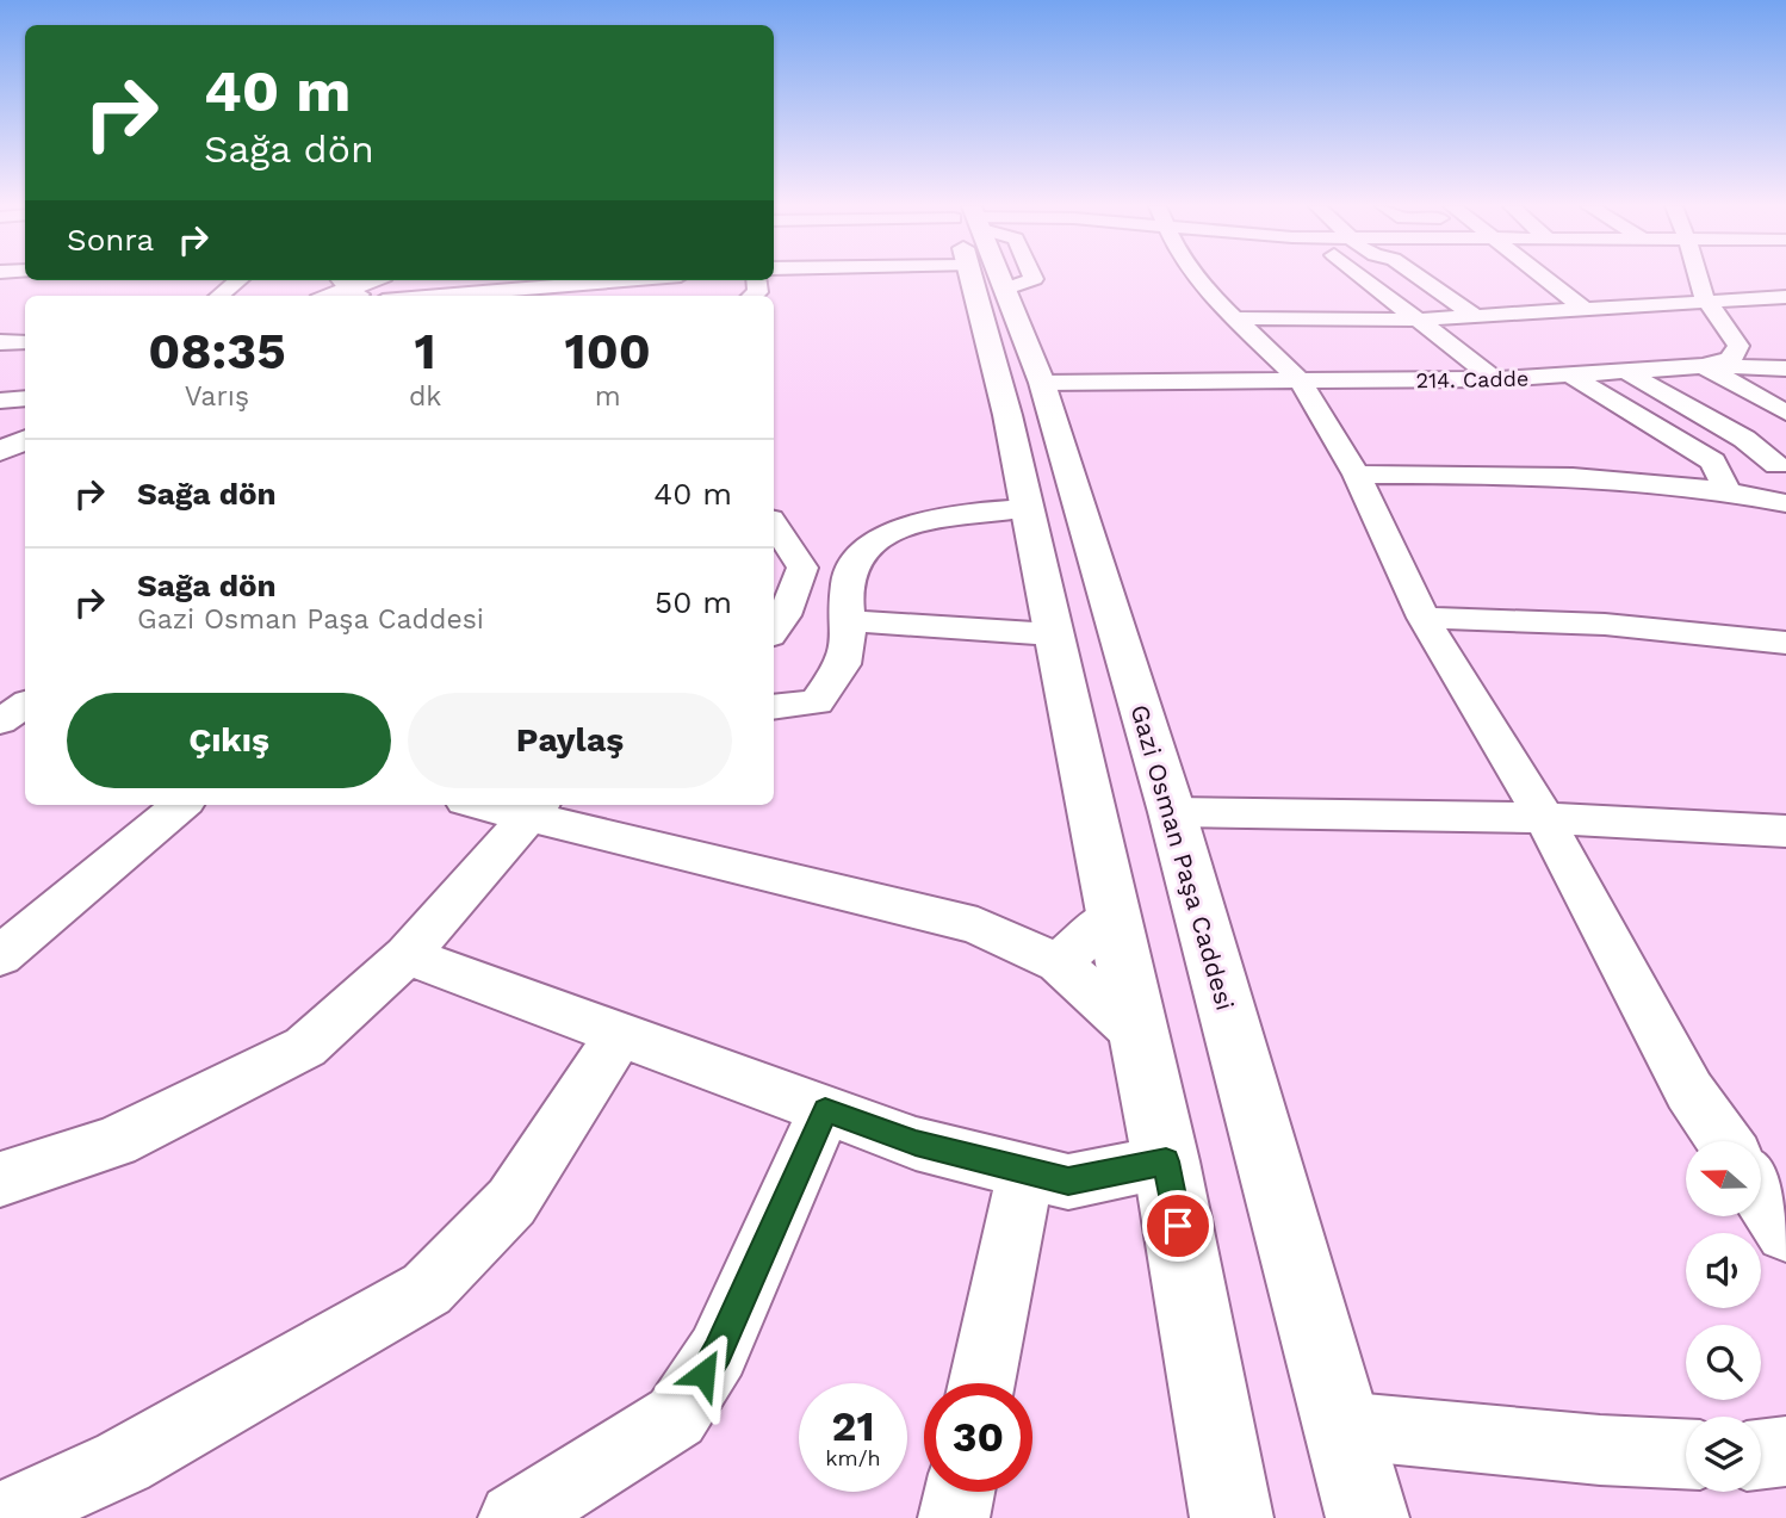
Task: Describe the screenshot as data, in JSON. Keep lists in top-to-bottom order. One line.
{"streets":{"main road":["Gazi Osman Paşa Caddesi"],"street":["214. Cadde"]},"crossings":[["214. Cadde","Gazi Osman Paşa Caddesi"]],"north":"left","page":{"turn":["40 m","Sağa dön"],"then":"Sonra","eta":["08:35","Varış","1","dk","100","m"],"list":[{"name":"Sağa dön","value":"40 m"},{"name":"Sağa dön","note":"Gazi Osman Paşa Caddesi","value":"50 m"}],"buttons":["Çıkış","Paylaş"],"speed":"21 km/h","limit":"30"}}
